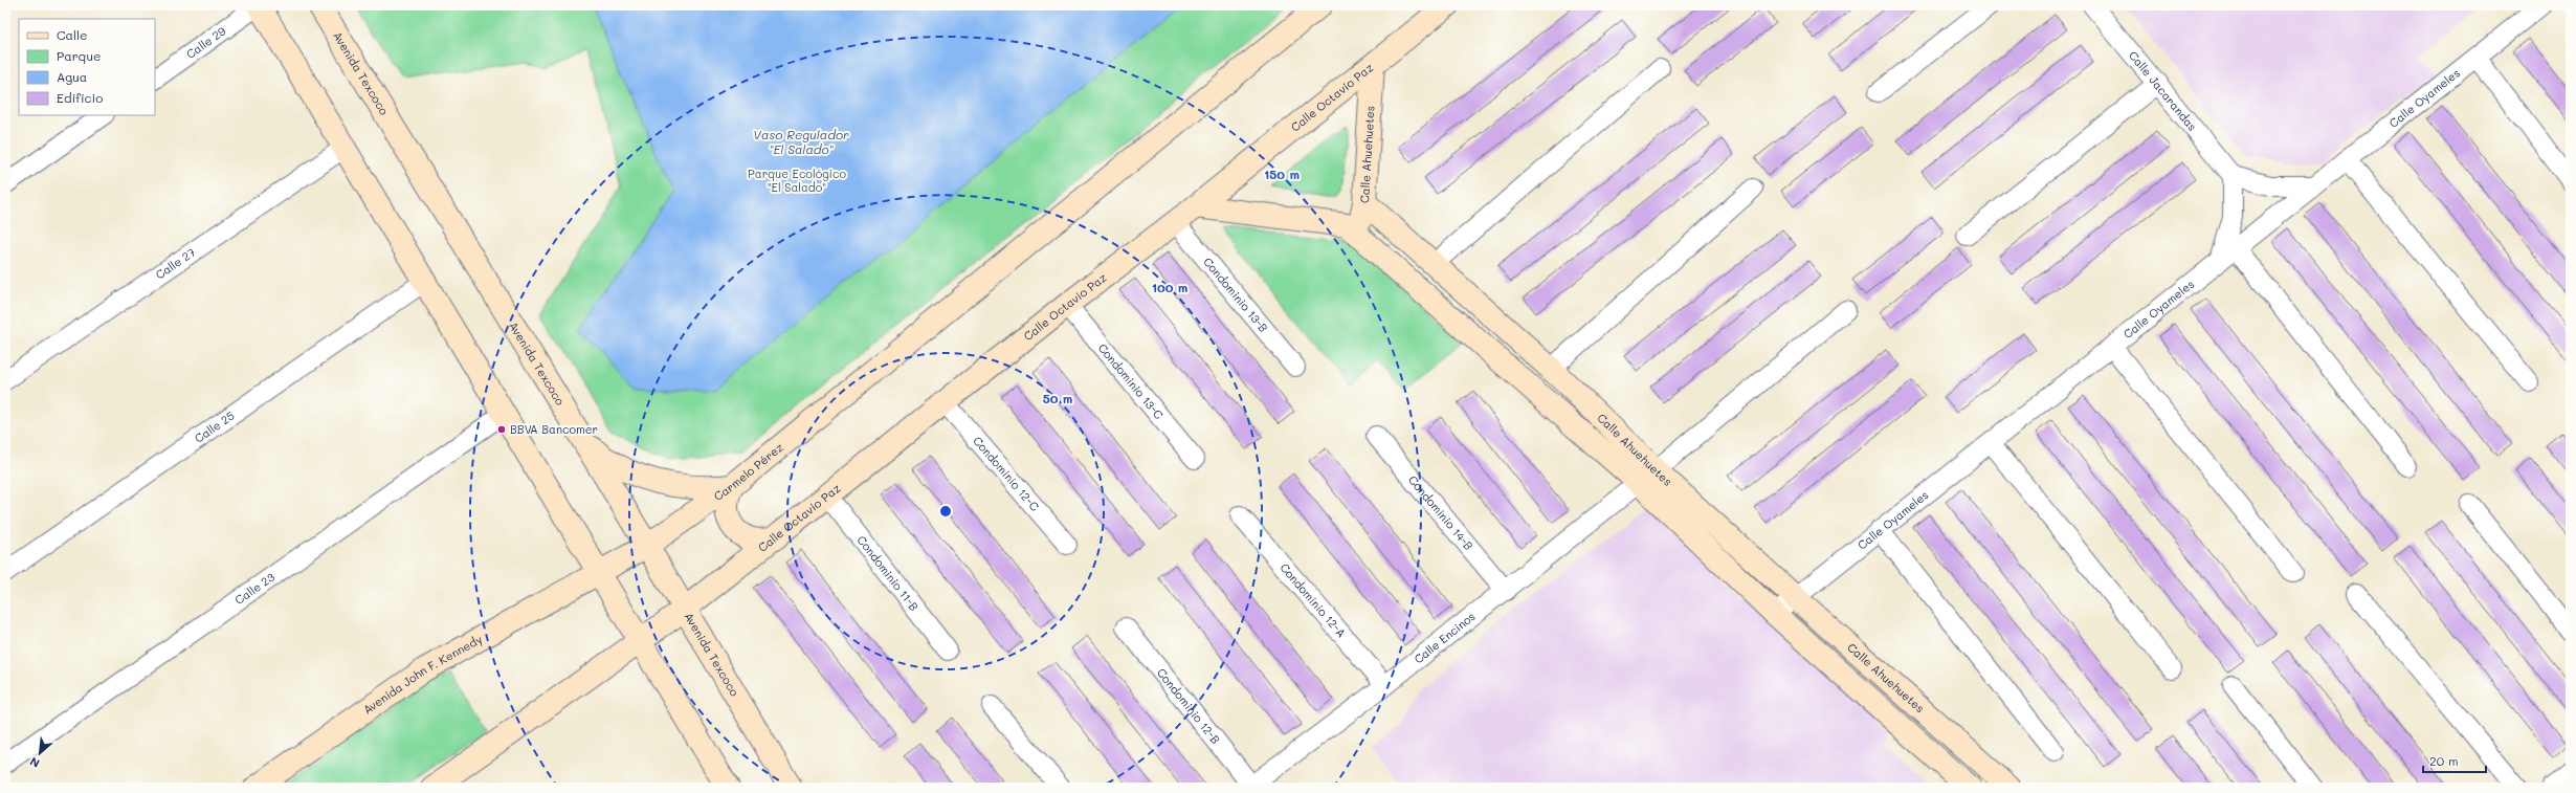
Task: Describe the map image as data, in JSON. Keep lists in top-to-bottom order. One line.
{"streets":{"street":["Calle 29","Avenida Texcoco","Calle Jacarandas","Calle Octavio Paz","Calle Oyameles","Calle Ahuehuetes","Calle 27","Condominio 13-B","Condominio 13-C","Calle 25","Carmelo Pérez","Condominio 12-C","Condominio 14-B","Condominio 11-B","Calle 23","Condominio 12-A","Calle Encinos","Avenida John F. Kennedy","Condominio 12-B"]},"crossings":[["Avenida Texcoco","Calle Octavio Paz"],["Avenida Texcoco","Carmelo Pérez"],["Calle Octavio Paz","Calle Ahuehuetes"],["Calle Octavio Paz","Condominio 13-B"],["Calle Octavio Paz","Condominio 13-C"],["Calle Octavio Paz","Condominio 12-C"],["Calle Octavio Paz","Condominio 11-B"],["Calle Oyameles","Calle Ahuehuetes"],["Calle Ahuehuetes","Calle Encinos"],["Carmelo Pérez","Avenida John F. Kennedy"],["Condominio 14-B","Calle Encinos"],["Condominio 12-A","Calle Encinos"],["Calle Encinos","Condominio 12-B"]],"water":["Vaso Regulador \"El Salado\""],"parks":["Parque Ecológico \"El Salado\""],"places":["BBVA Bancomer"],"legend":["Calle","Parque","Agua","Edificio"],"scale_bar":"20 m","north":"bottom left","rings":["150 m","100 m","50 m"]}
